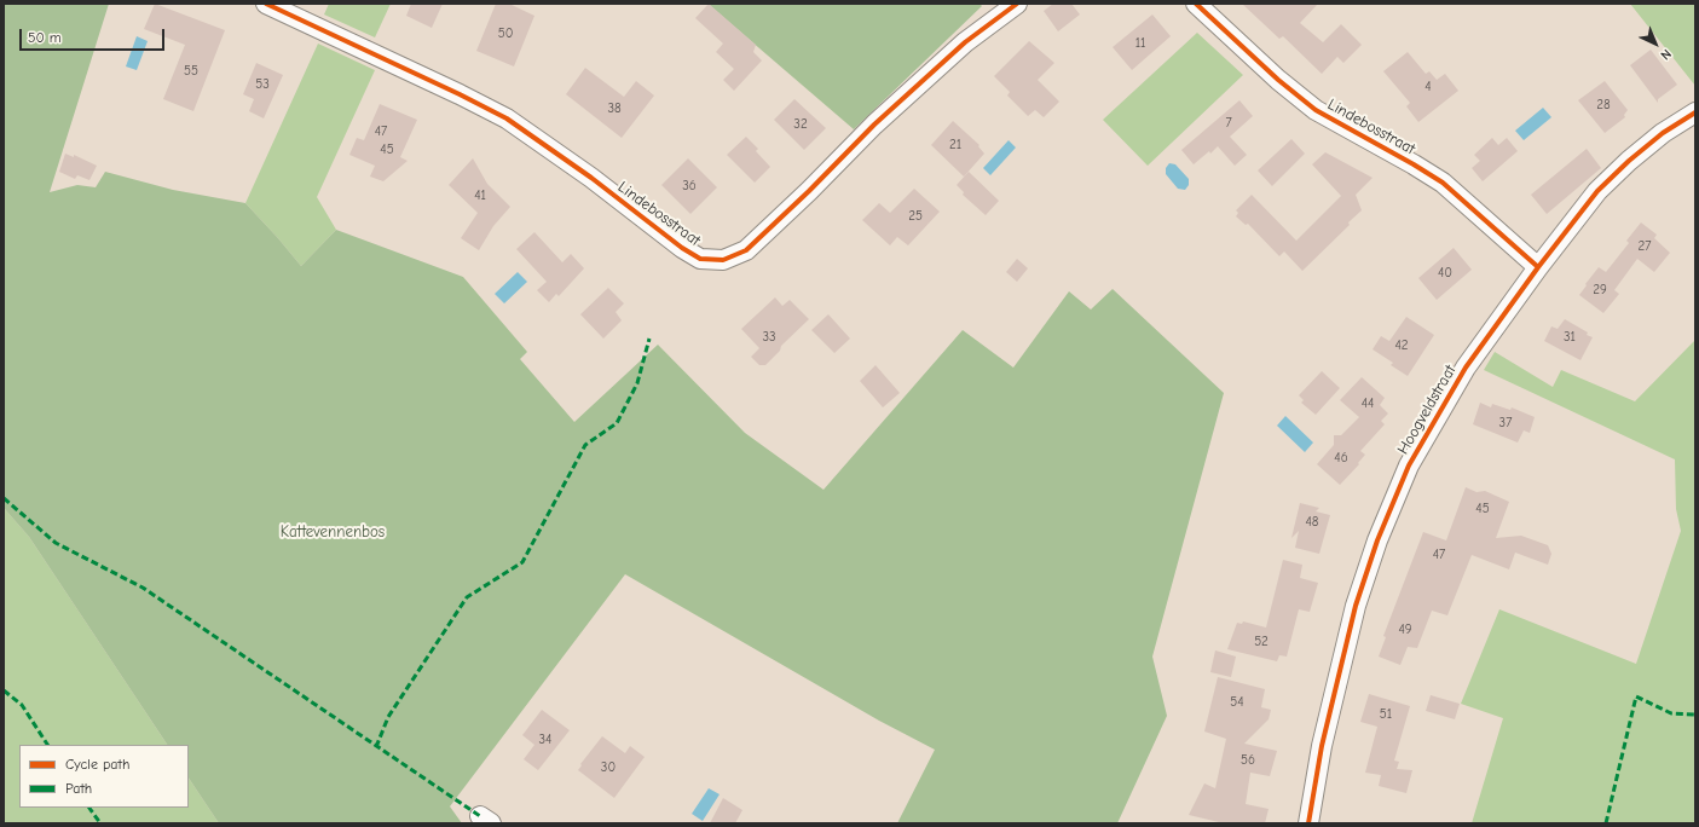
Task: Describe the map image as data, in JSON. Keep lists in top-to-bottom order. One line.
{"streets":{"street":["Lindebosstraat","Hoogveldstraat"]},"crossings":[["Lindebosstraat","Hoogveldstraat"]],"parks":["Kattevennenbos"],"house_numbers":["50","11","55","53","4","28","38","7","32","47","21","45","36","41","25","27","40","29","33","31","42","44","37","46","45","48","47","49","52","54","51","34","56","30"],"legend":["Cycle path","Path"],"scale_bar":"50 m","north":"bottom right"}
